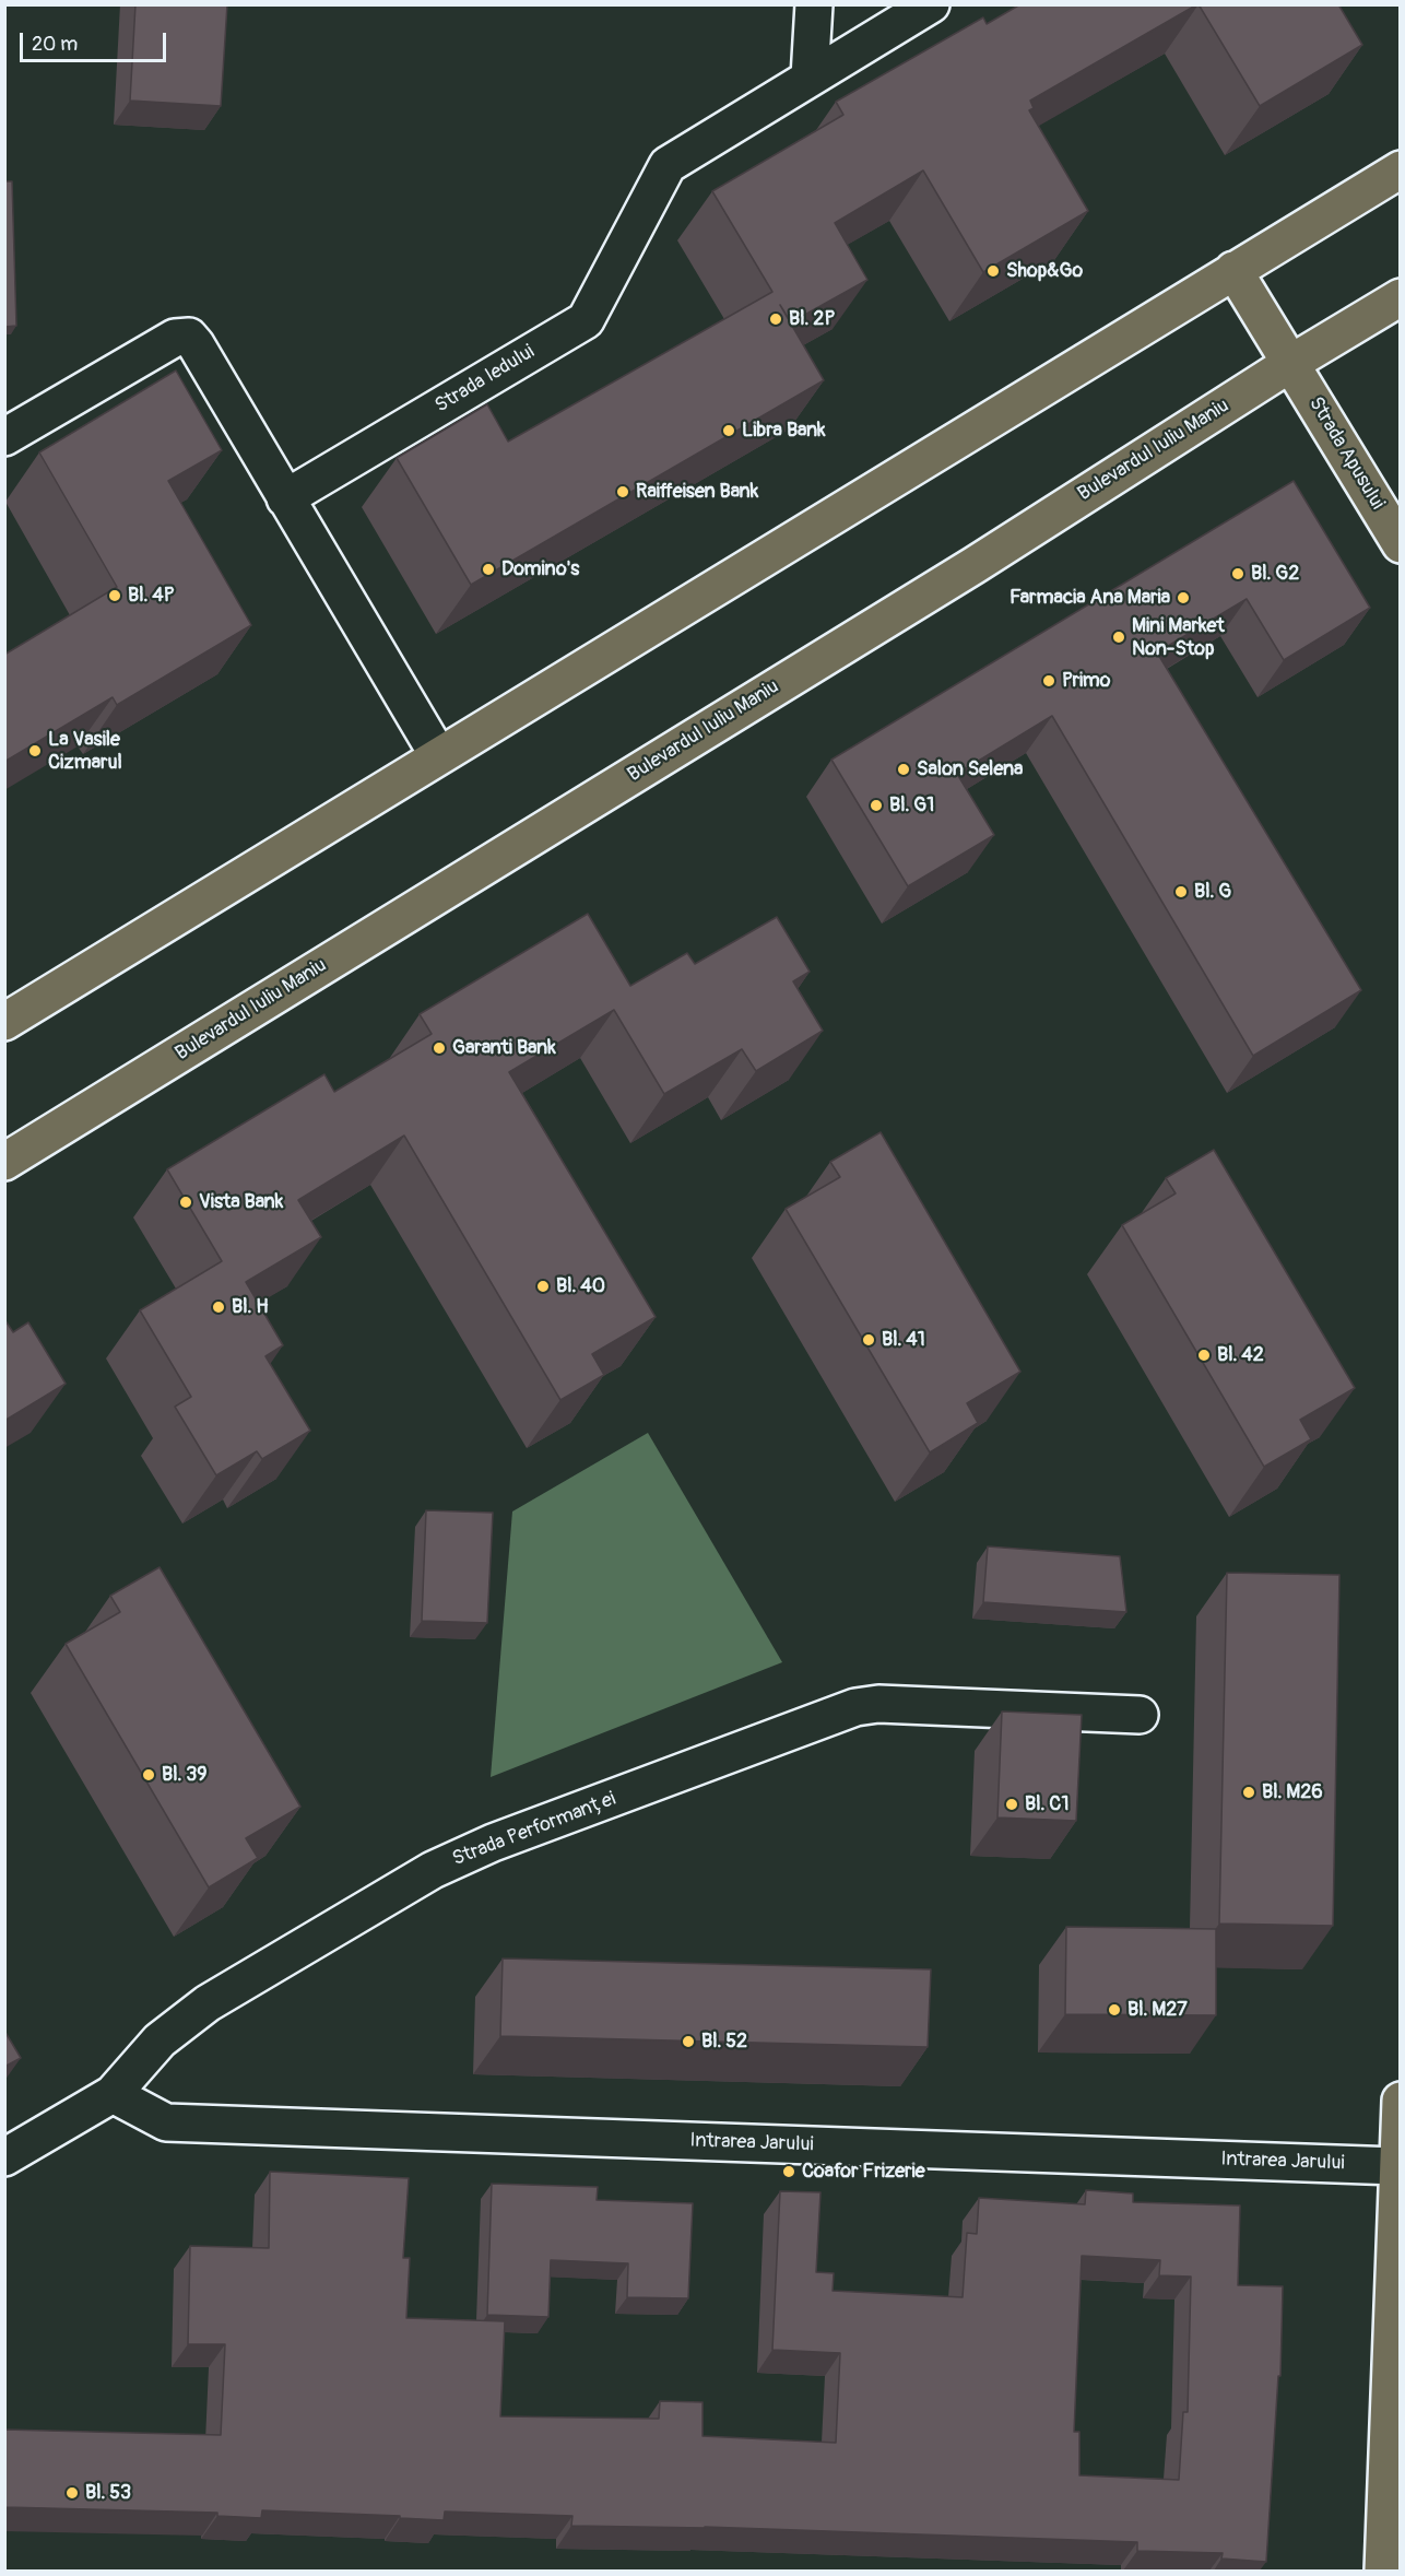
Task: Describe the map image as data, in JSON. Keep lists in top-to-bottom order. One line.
{"streets":{"main road":["Bulevardul Iuliu Maniu","Strada Apusului"],"street":["Strada Iedului","Strada Performanței","Intrarea Jarului"]},"crossings":[["Bulevardul Iuliu Maniu","Strada Apusului"],["Strada Performanței","Intrarea Jarului"]],"places":["Shop&Go","Bl. 2P","Libra Bank","Raiffeisen Bank","Domino's","Bl. G2","Bl. 4P","Farmacia Ana Maria","Mini Market Non-Stop","Primo","La Vasile Cizmarul","Salon Selena","Bl. G1","Bl. G","Garanti Bank","Vista Bank","Bl. 40","Bl. H","Bl. 41","Bl. 42","Bl. 39","Bl. M26","Bl. C1","Bl. M27","Bl. 52","Coafor Frizerie","Bl. 53"],"scale_bar":"20 m"}
